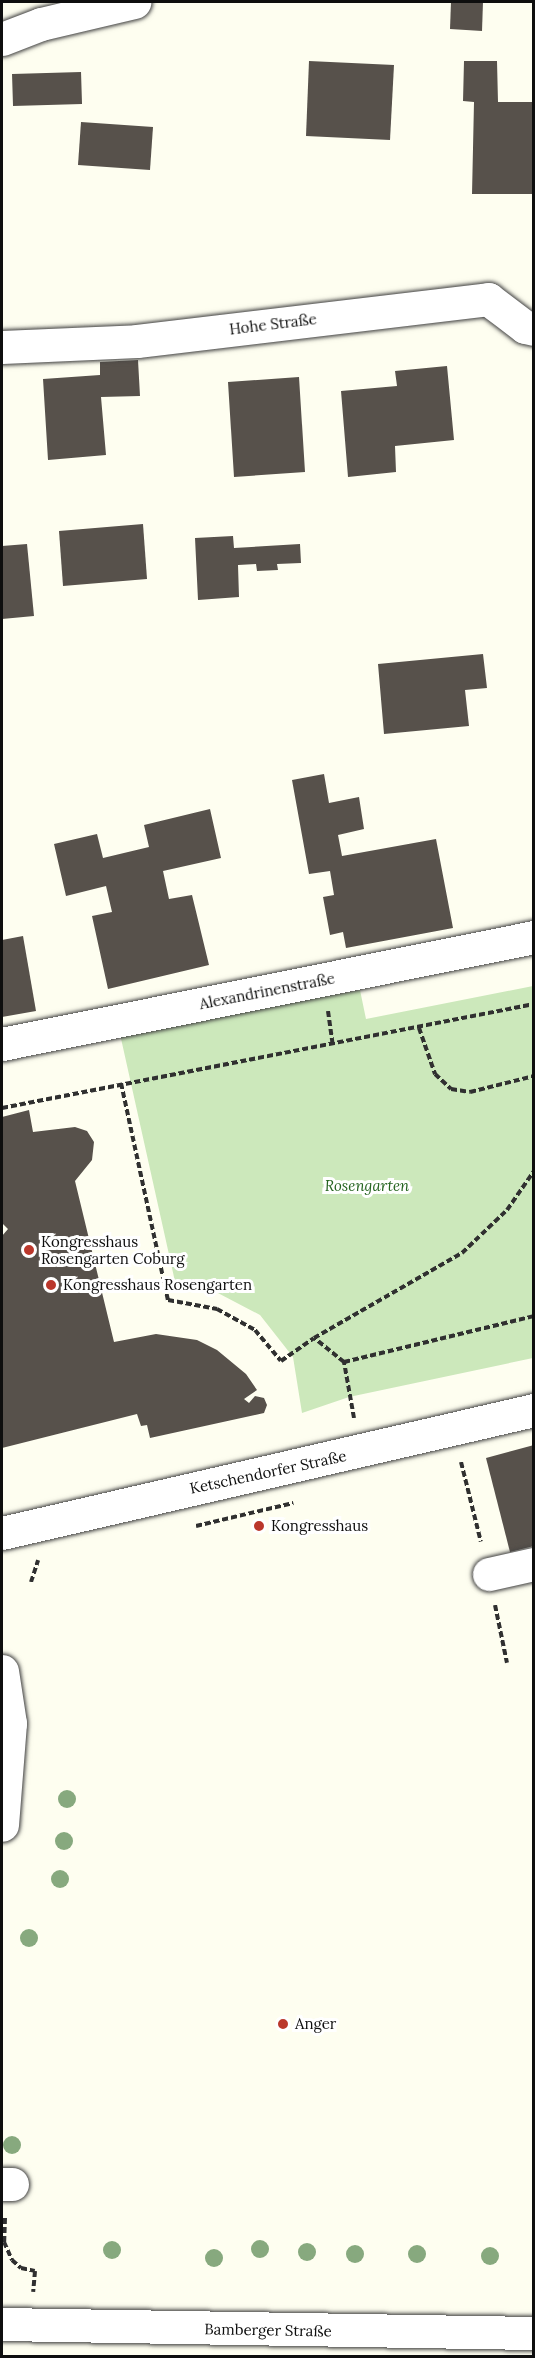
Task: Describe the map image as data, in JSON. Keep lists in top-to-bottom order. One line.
{"streets":{"street":["Hohe Straße","Alexandrinenstraße","Ketschendorfer Straße","Bamberger Straße"]},"parks":["Rosengarten"],"places":["Kongresshaus Rosengarten Coburg","Kongresshaus Rosengarten","Kongresshaus","Anger"]}
